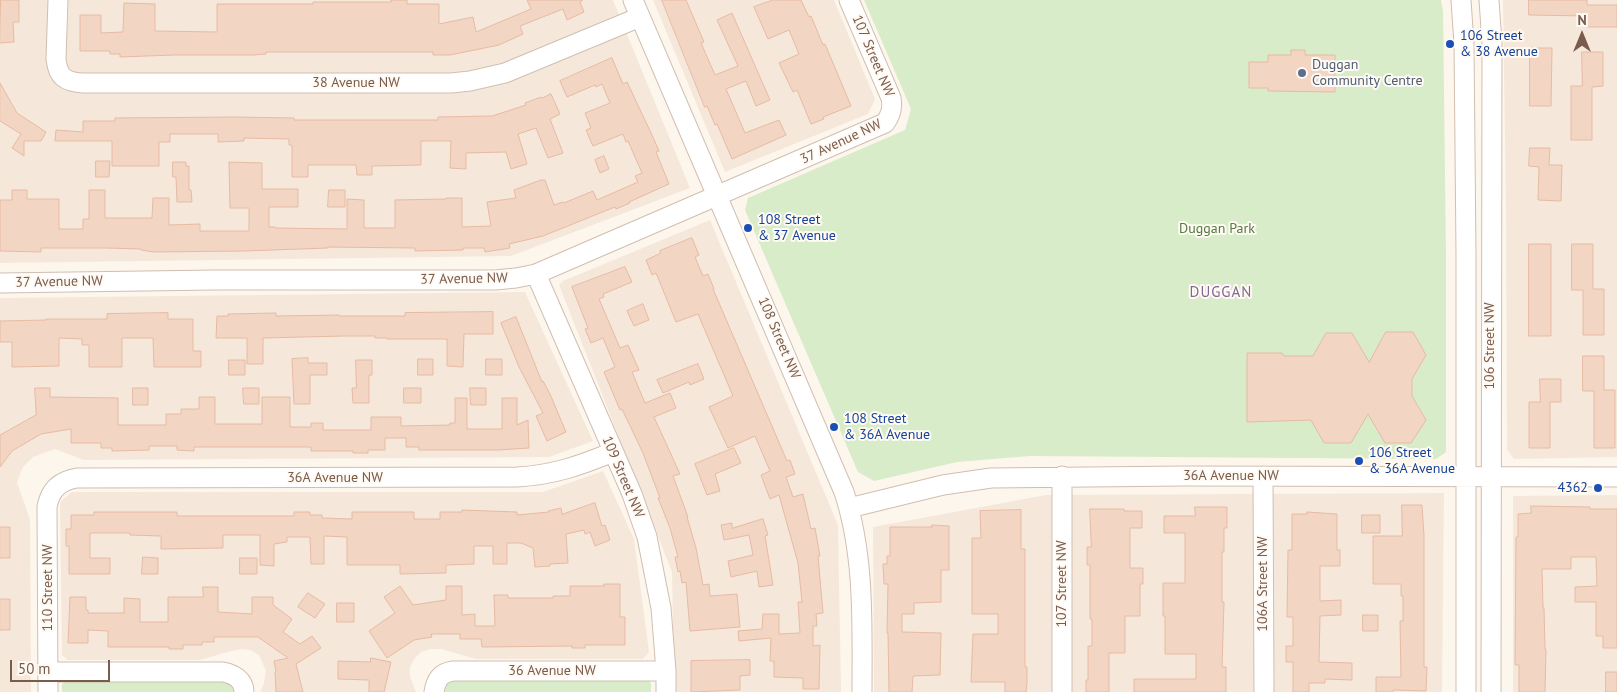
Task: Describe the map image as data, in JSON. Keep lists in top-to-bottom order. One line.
{"streets":{"street":["107 Street NW","38 Avenue NW","37 Avenue NW","108 Street NW","106 Street NW","36A Avenue NW","109 Street NW","106A Street NW","110 Street NW","36 Avenue NW"]},"crossings":[["107 Street NW","37 Avenue NW"],["107 Street NW","36A Avenue NW"],["38 Avenue NW","108 Street NW"],["37 Avenue NW","108 Street NW"],["37 Avenue NW","109 Street NW"],["108 Street NW","36A Avenue NW"],["106 Street NW","36A Avenue NW"],["36A Avenue NW","109 Street NW"],["36A Avenue NW","106A Street NW"],["36A Avenue NW","110 Street NW"],["109 Street NW","36 Avenue NW"]],"districts":["DUGGAN"],"parks":["Duggan Park"],"places":["106 Street & 38 Avenue","Duggan Community Centre","108 Street & 37 Avenue","108 Street & 36A Avenue","106 Street & 36A Avenue","4362"],"scale_bar":"50 m","north":"top"}
